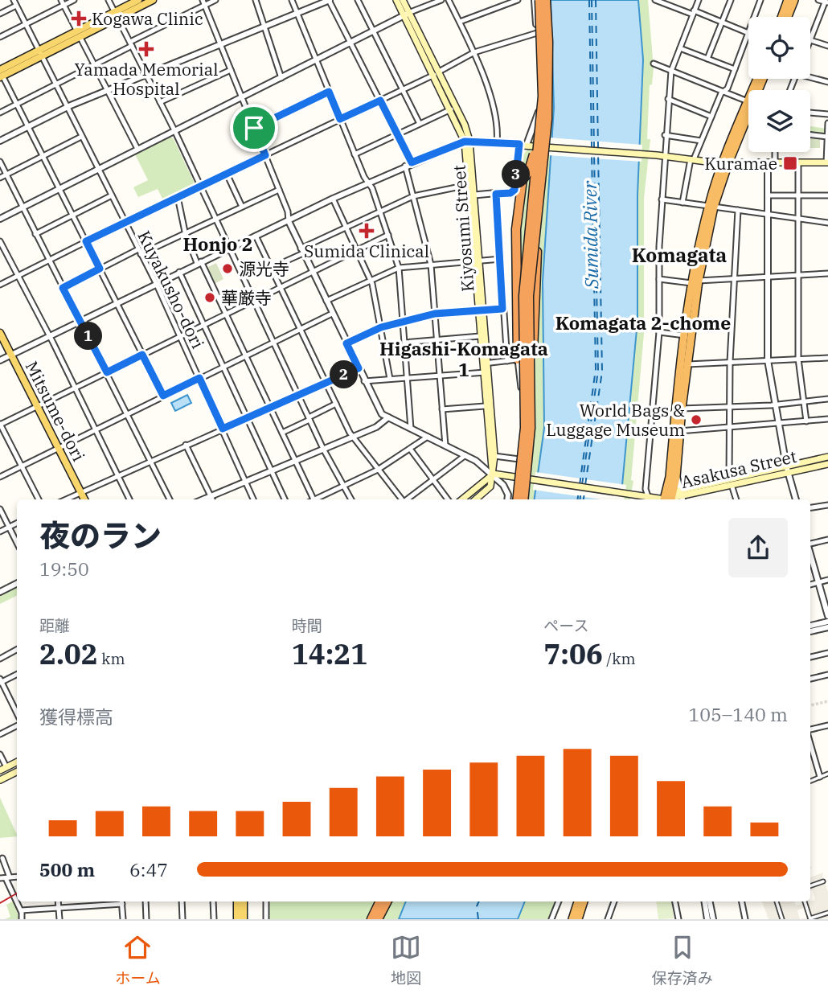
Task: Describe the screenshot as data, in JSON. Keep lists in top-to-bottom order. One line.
{"streets":{"main road":["Kiyosumi Street","Mitsume-dori","Asakusa Street"],"street":["Kuyakusho-dori"]},"crossings":[["Kiyosumi Street","Asakusa Street"]],"districts":["Honjo 2","Komagata","Komagata 2-chome","Higashi-Komagata 1"],"water":["Sumida River"],"places":{"health":["Kogawa Clinic","Yamada Memorial Hospital","Sumida Clinical"],"transit":["Kuramae"],"other":["源光寺","華厳寺","World Bags & Luggage Museum"]},"page":{"pins":["3","1","2"],"heading":["夜のラン","19:50"],"stats":[["距離","2.02 km"],["時間","14:21"],["ペース","7:06 /km"]],"chart":["獲得標高","105–140 m"],"list":[{"name":"500 m","note":"6:47"}],"tabs":["ホーム","地図","保存済み"]}}
